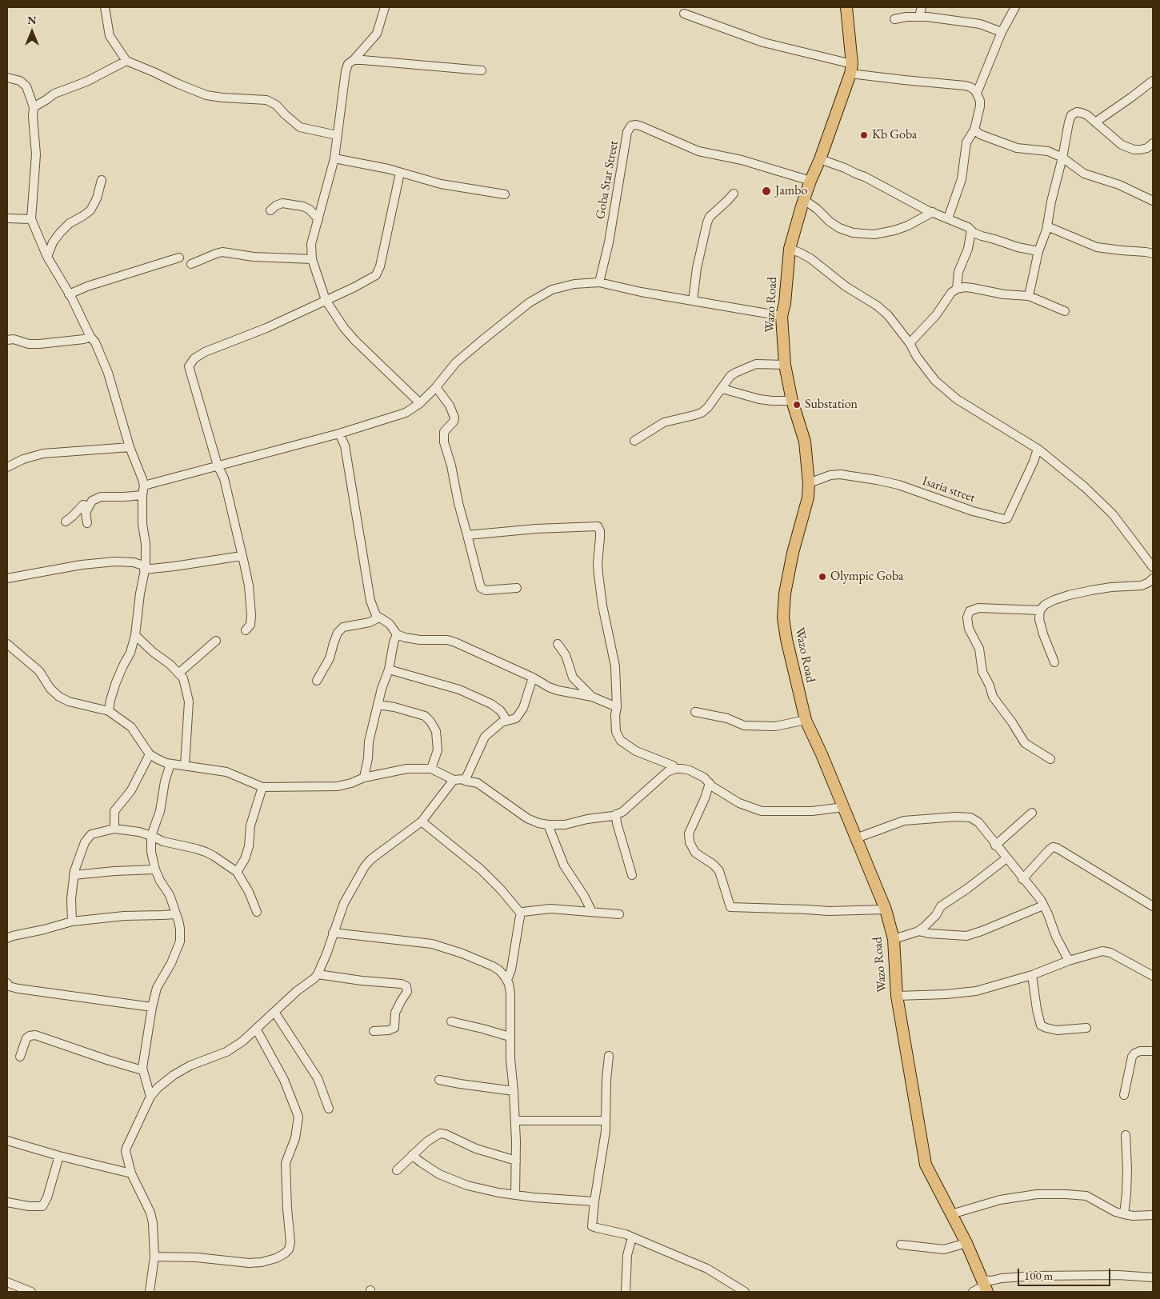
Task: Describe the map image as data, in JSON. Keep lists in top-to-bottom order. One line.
{"streets":{"main road":["Wazo Road"],"street":["Goba Star Street","Isaria street"]},"crossings":[["Goba Star Street","Wazo Road"],["Wazo Road","Isaria street"]],"places":["Kb Goba","Jambo","Substation","Olympic Goba"],"scale_bar":"100 m","north":"top"}
